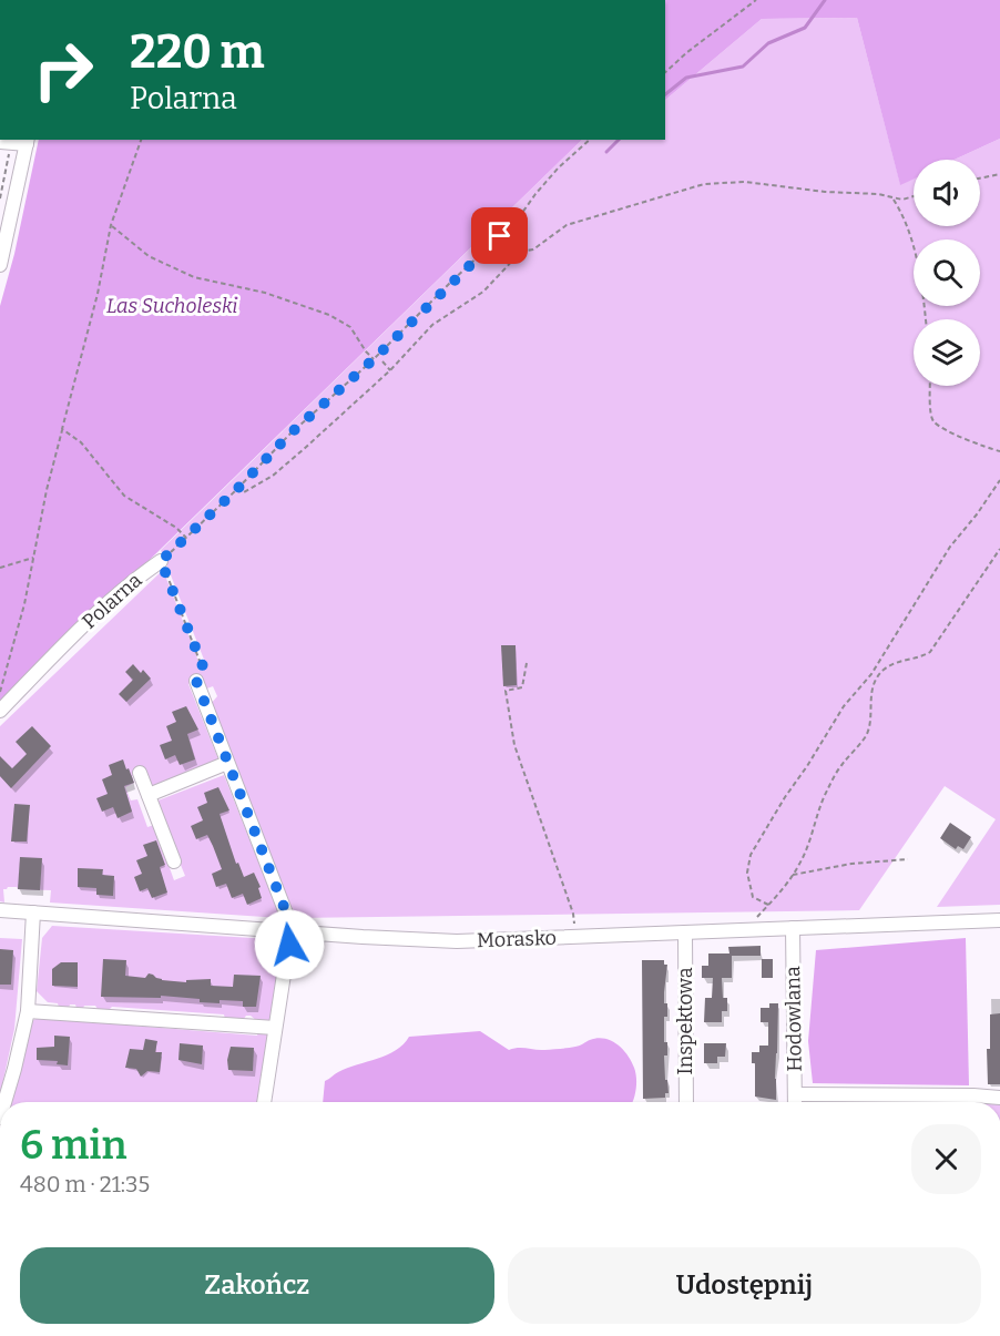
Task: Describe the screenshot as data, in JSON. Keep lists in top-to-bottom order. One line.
{"streets":{"street":["Polarna","Morasko","Hodowlana","Inspektowa"]},"crossings":[["Morasko","Hodowlana"],["Morasko","Inspektowa"]],"parks":["Las Sucholeski"],"page":{"turn":["220 m","Polarna"],"heading":["6 min","480 m · 21:35"],"buttons":["Zakończ","Udostępnij"]}}
